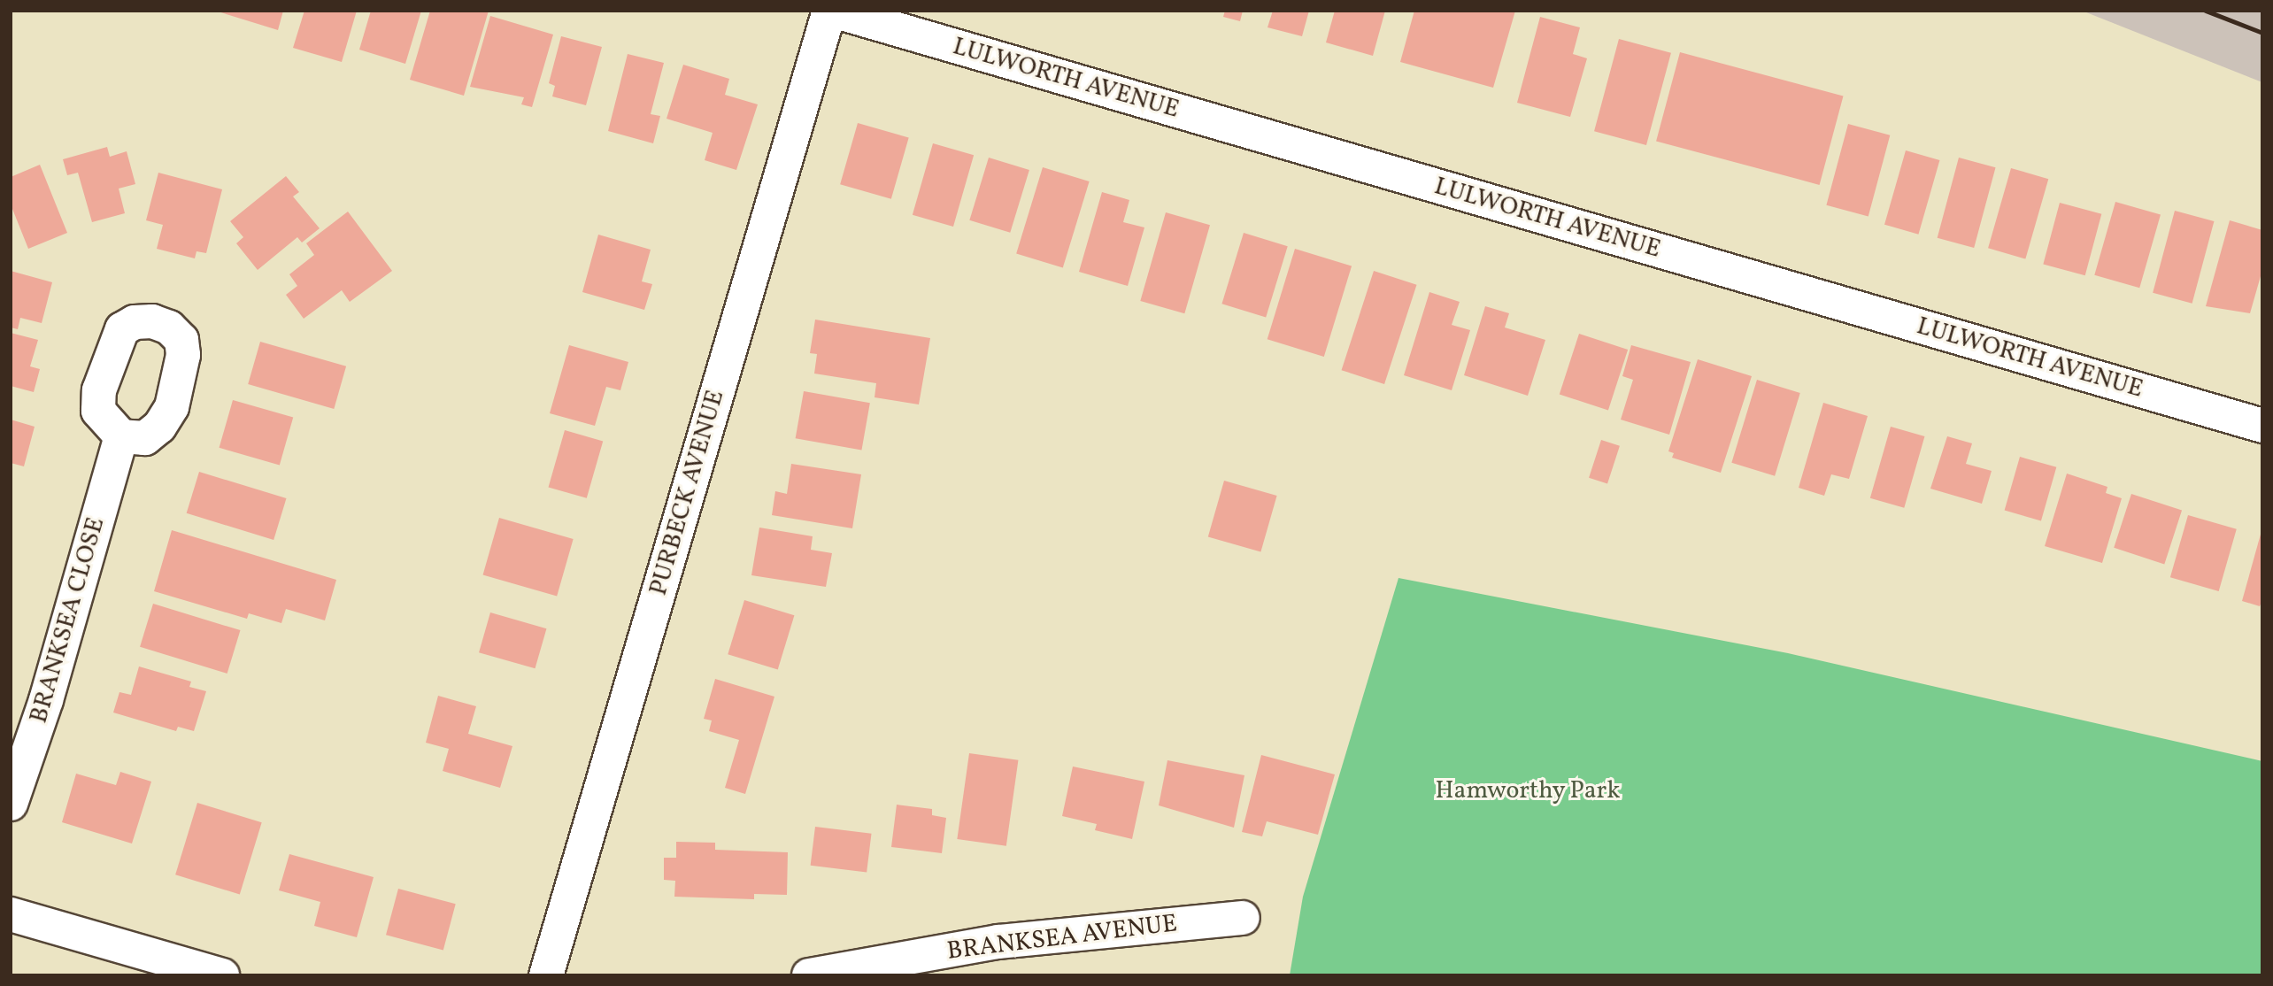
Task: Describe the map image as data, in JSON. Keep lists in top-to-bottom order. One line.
{"streets":{"street":["LULWORTH AVENUE","PURBECK AVENUE","BRANKSEA CLOSE","BRANKSEA AVENUE"]},"crossings":[["LULWORTH AVENUE","PURBECK AVENUE"]],"parks":["Hamworthy Park"]}
